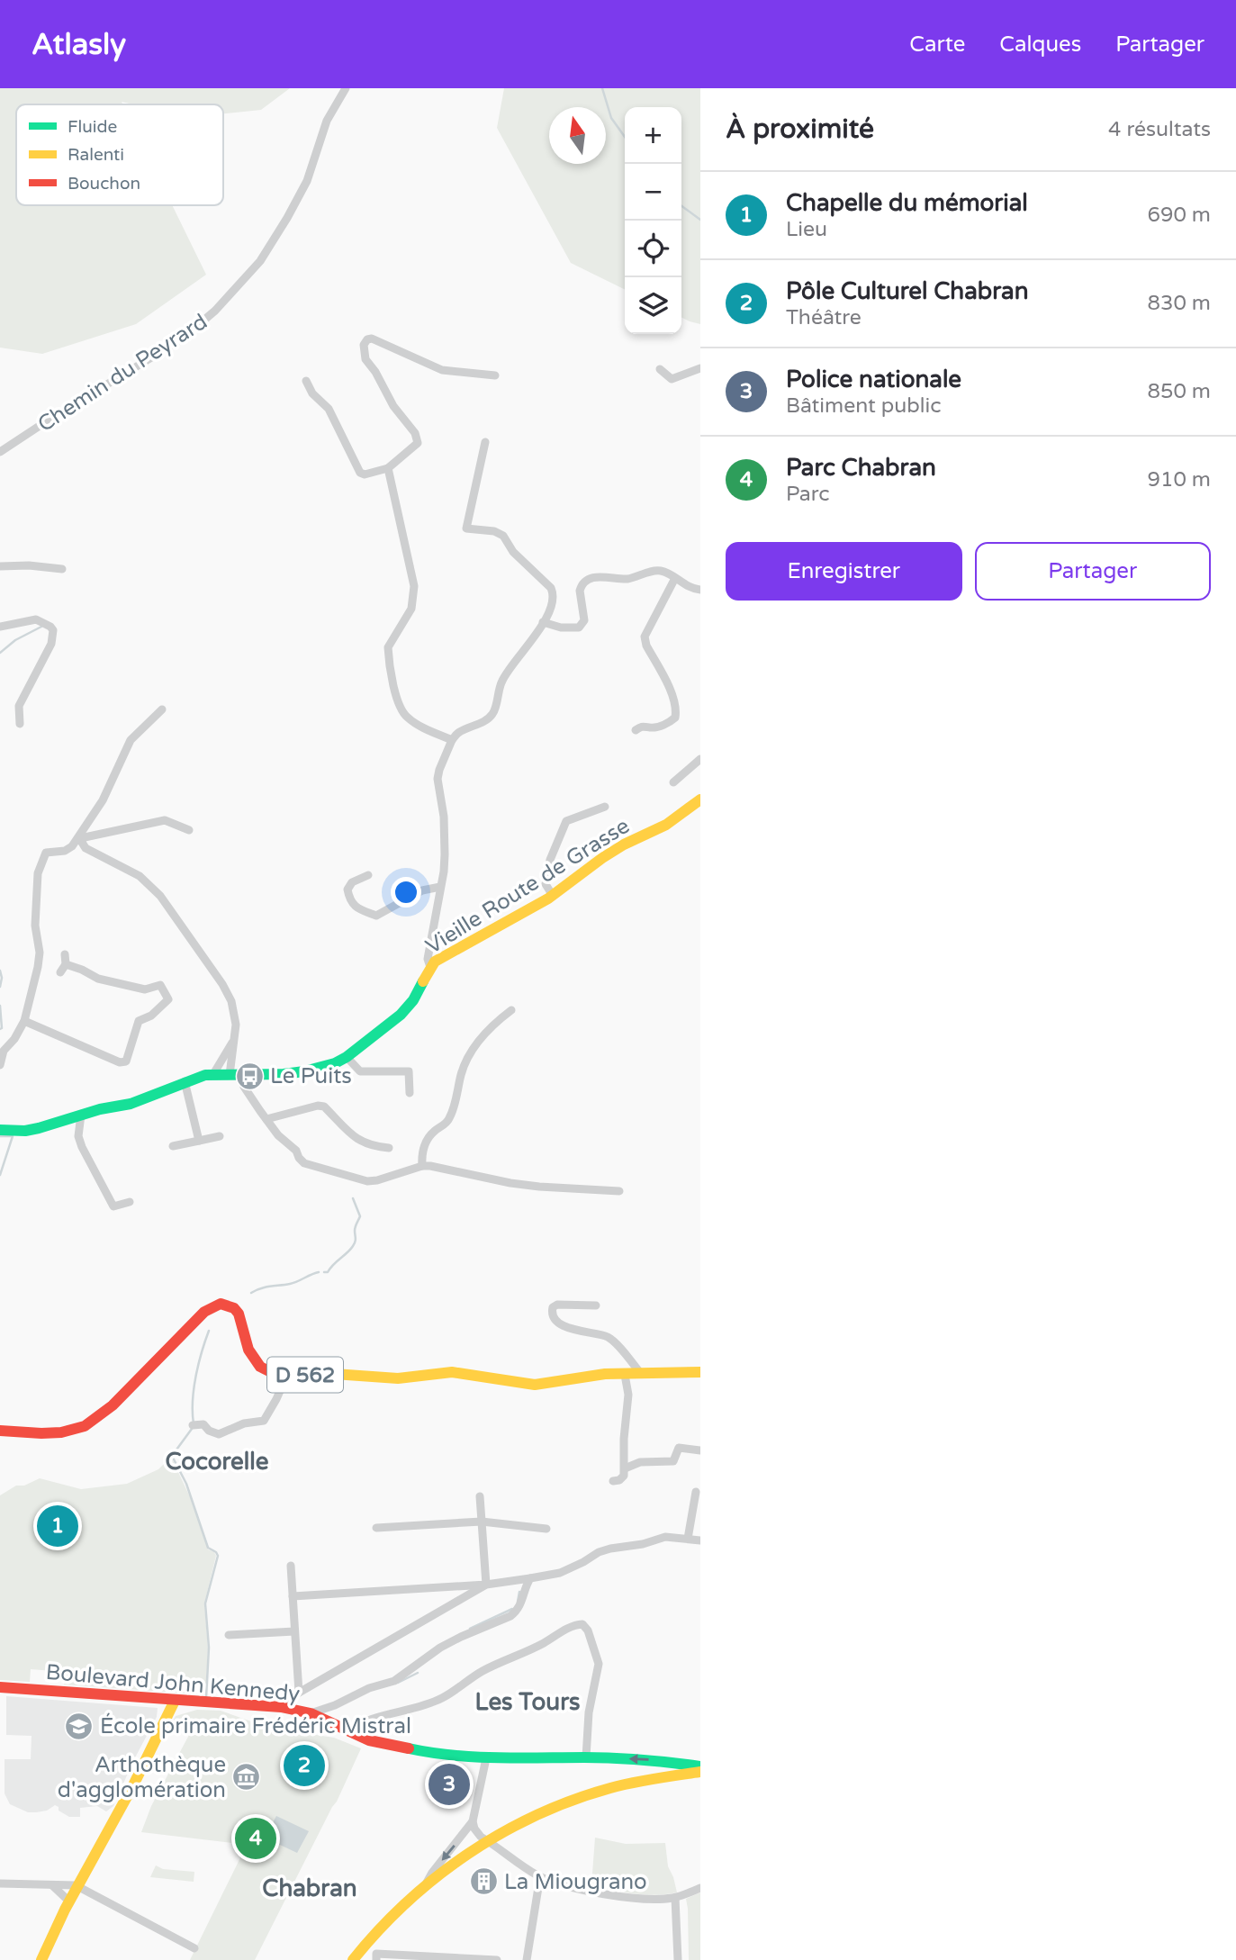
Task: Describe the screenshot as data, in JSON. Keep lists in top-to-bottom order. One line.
{"streets":{"street":["Chemin du Peyrard","Vieille Route de Grasse","D 562","Boulevard John Kennedy"]},"districts":["Cocorelle","Les Tours","Chabran"],"places":{"bus stop":["Le Puits"],"school or university":["École primaire Frédéric Mistral"],"museum":["Arthothèque d'agglomération"],"building":["La Miougrano"]},"legend":["Fluide","Ralenti","Bouchon"],"north":"top","page":{"header":"Atlasly","nav":["Carte","Calques","Partager"],"heading":["À proximité","4 résultats"],"map_buttons":["+","−"],"list":[{"mark":"1","name":"Chapelle du mémorial","note":"Lieu","value":"690 m"},{"mark":"2","name":"Pôle Culturel Chabran","note":"Théâtre","value":"830 m"},{"mark":"3","name":"Police nationale","note":"Bâtiment public","value":"850 m"},{"mark":"4","name":"Parc Chabran","note":"Parc","value":"910 m"}],"buttons":["Enregistrer","Partager"],"pins":["1","2","3","4"]}}
